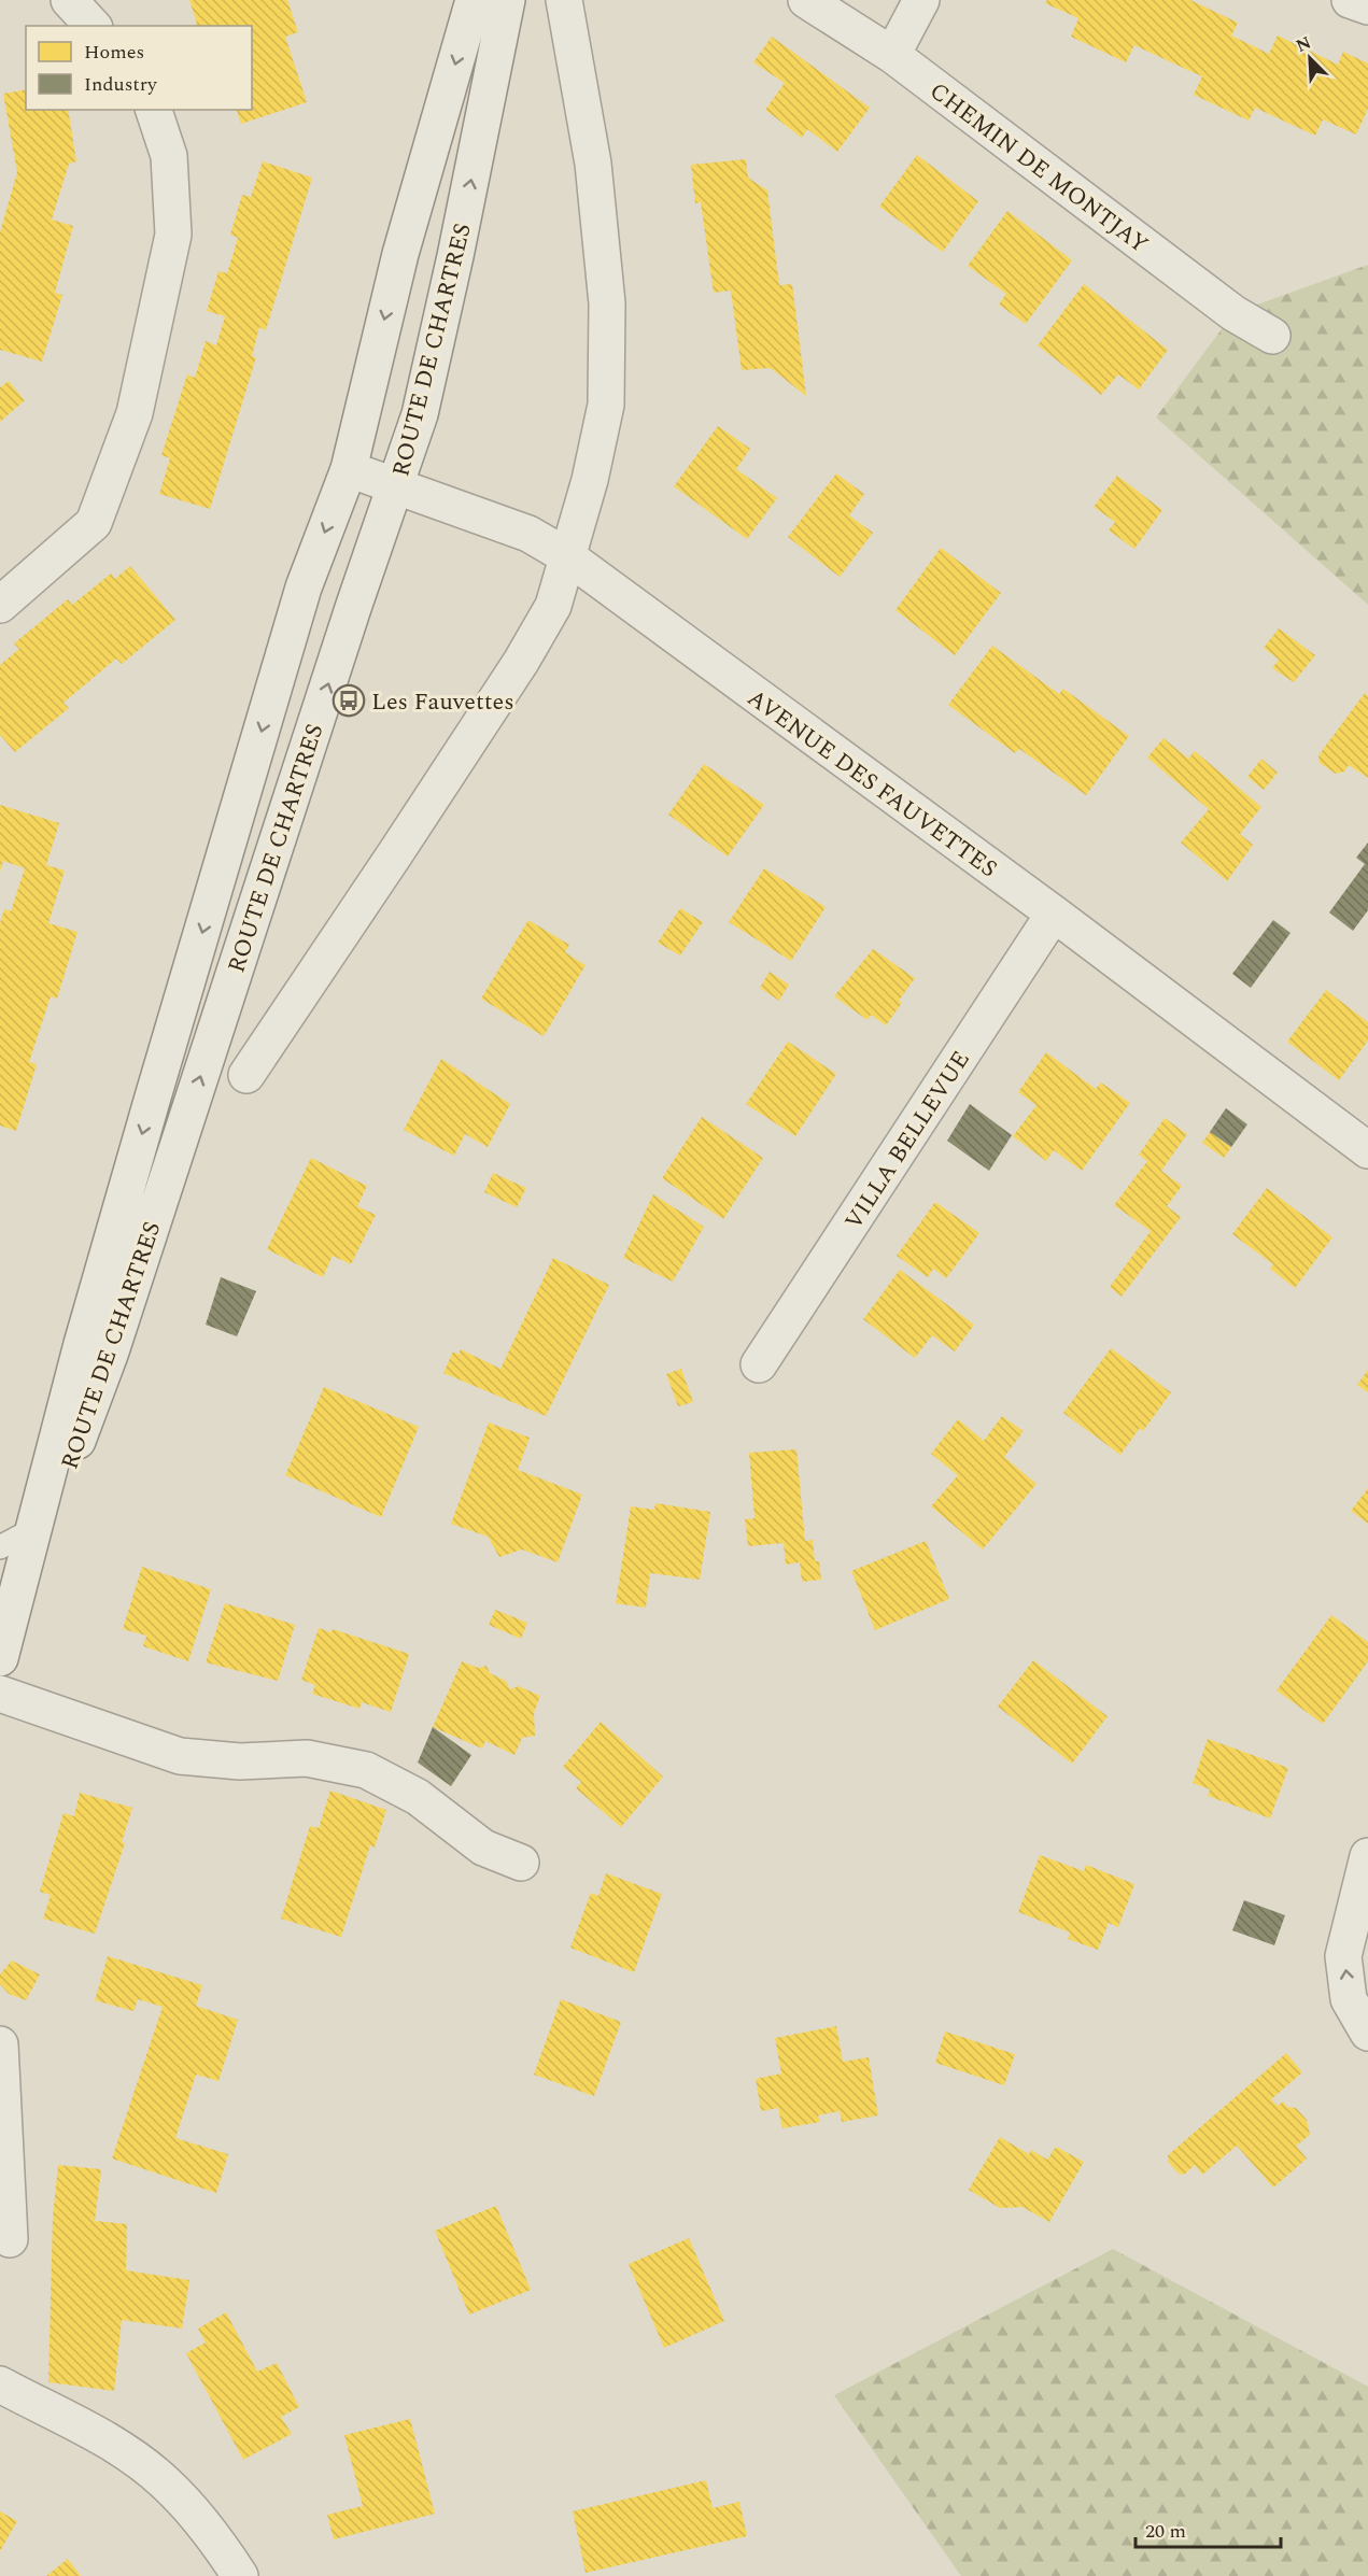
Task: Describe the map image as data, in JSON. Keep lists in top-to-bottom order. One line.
{"streets":{"street":["CHEMIN DE MONTJAY","ROUTE DE CHARTRES","AVENUE DES FAUVETTES","VILLA BELLEVUE"]},"crossings":[["ROUTE DE CHARTRES","AVENUE DES FAUVETTES"],["AVENUE DES FAUVETTES","VILLA BELLEVUE"]],"places":{"bus stop":["Les Fauvettes"]},"legend":["Homes","Industry"],"scale_bar":"20 m","north":"top left"}
